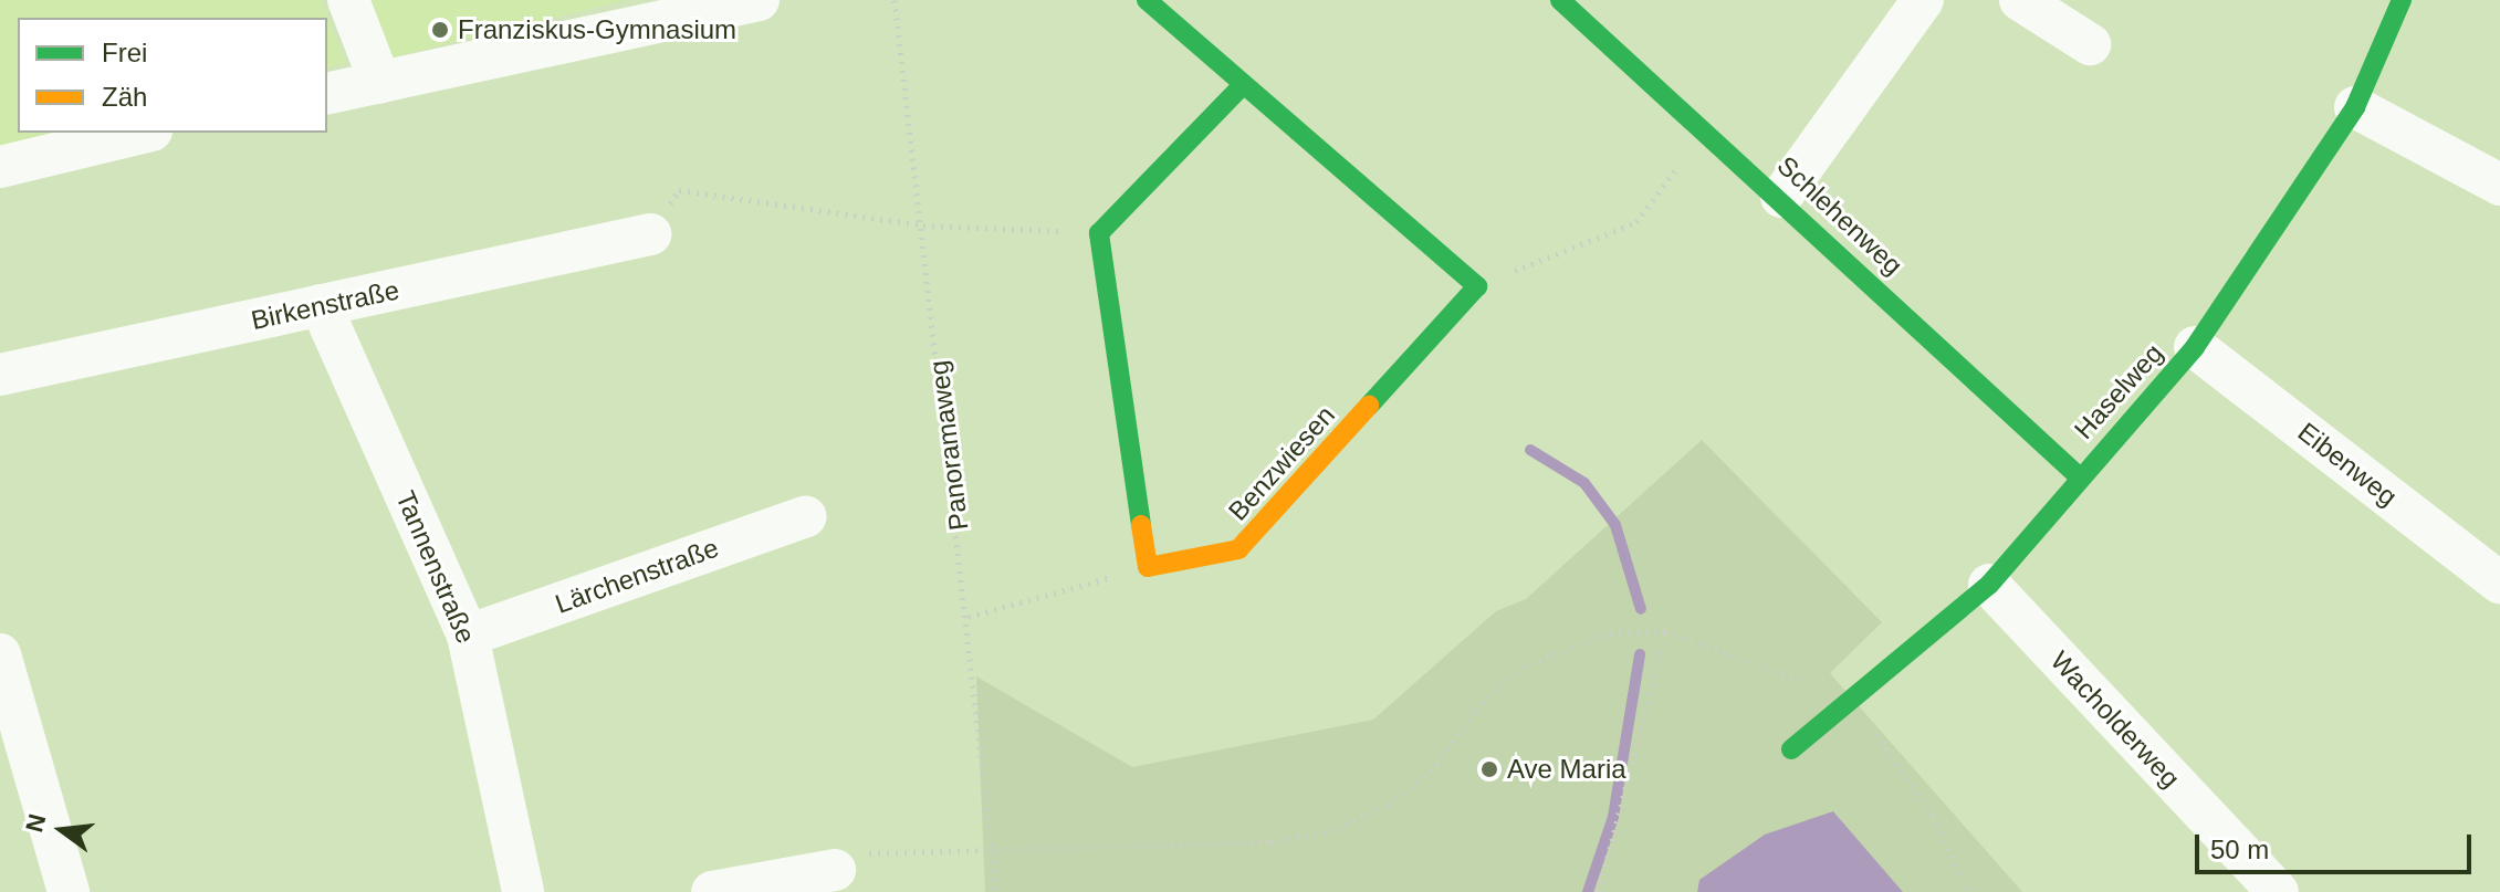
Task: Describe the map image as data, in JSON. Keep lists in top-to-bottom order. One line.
{"streets":{"street":["Schlehenweg","Birkenstraße","Haselweg","Benzwiesen","Eibenweg","Tannenstraße","Lärchenstraße","Wacholderweg"],"path":["Panoramaweg"]},"crossings":[["Schlehenweg","Haselweg"],["Birkenstraße","Tannenstraße"],["Haselweg","Eibenweg"],["Haselweg","Wacholderweg"],["Tannenstraße","Lärchenstraße"]],"places":["Franziskus-Gymnasium","Ave Maria"],"legend":["Frei","Zäh"],"scale_bar":"50 m","north":"left"}
